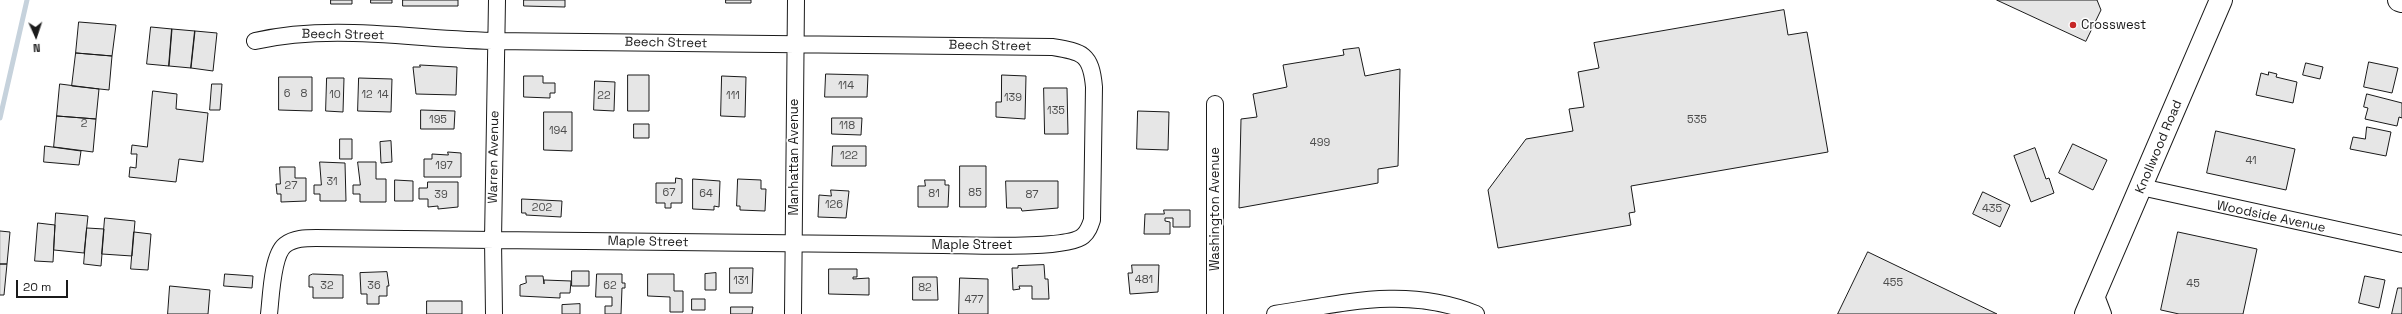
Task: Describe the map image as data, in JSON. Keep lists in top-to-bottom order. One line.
{"streets":{"main road":["Knollwood Road"],"street":["Beech Street","Warren Avenue","Manhattan Avenue","Washington Avenue","Woodside Avenue","Maple Street"]},"crossings":[["Beech Street","Warren Avenue"],["Beech Street","Manhattan Avenue"],["Beech Street","Maple Street"],["Knollwood Road","Woodside Avenue"],["Warren Avenue","Maple Street"],["Manhattan Avenue","Maple Street"]],"places":["Crosswest"],"house_numbers":["114","6","8","10","12","14","22","111","139","135","195","535","2","118","194","499","122","41","197","31","27","67","85","64","81","39","87","126","202","435","481","131","455","45","32","36","62","82","477"],"scale_bar":"20 m","north":"bottom"}
